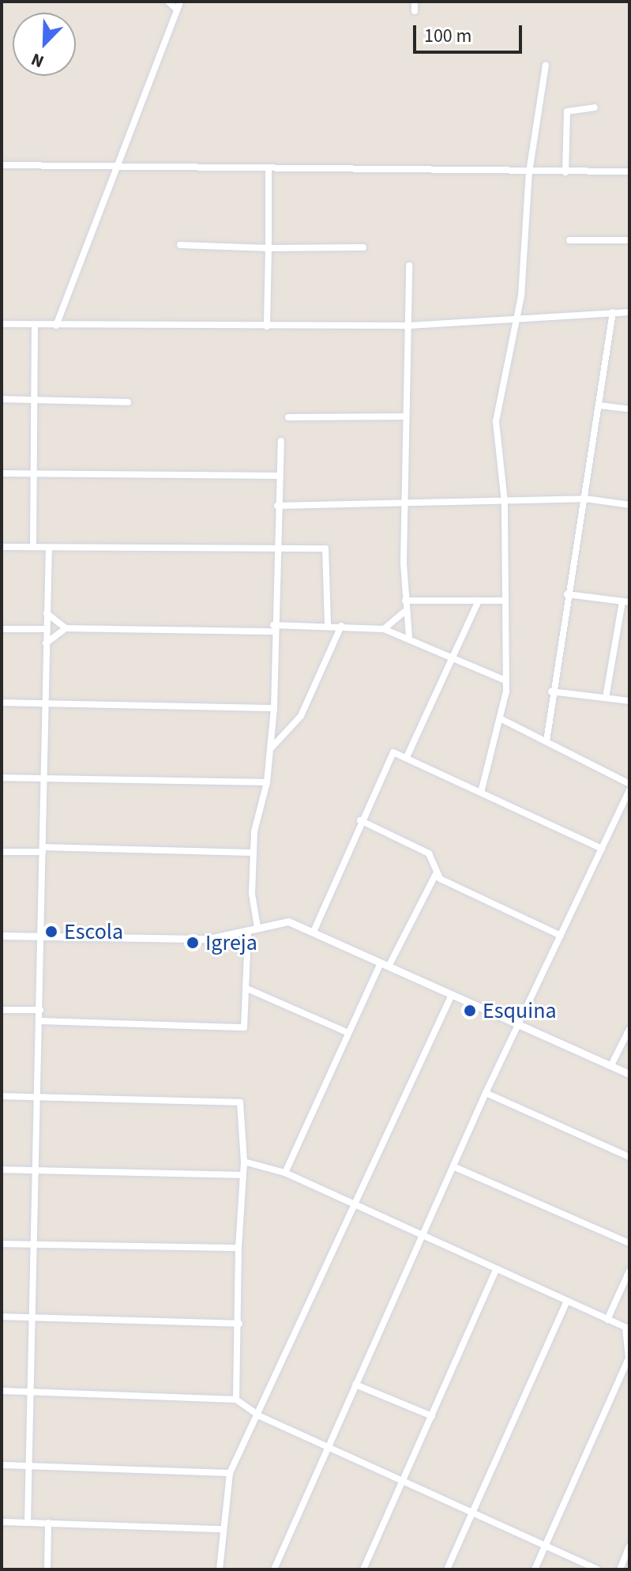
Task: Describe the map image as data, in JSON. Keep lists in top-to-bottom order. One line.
{"places":["Escola","Igreja","Esquina"],"scale_bar":"100 m","north":"bottom left"}
